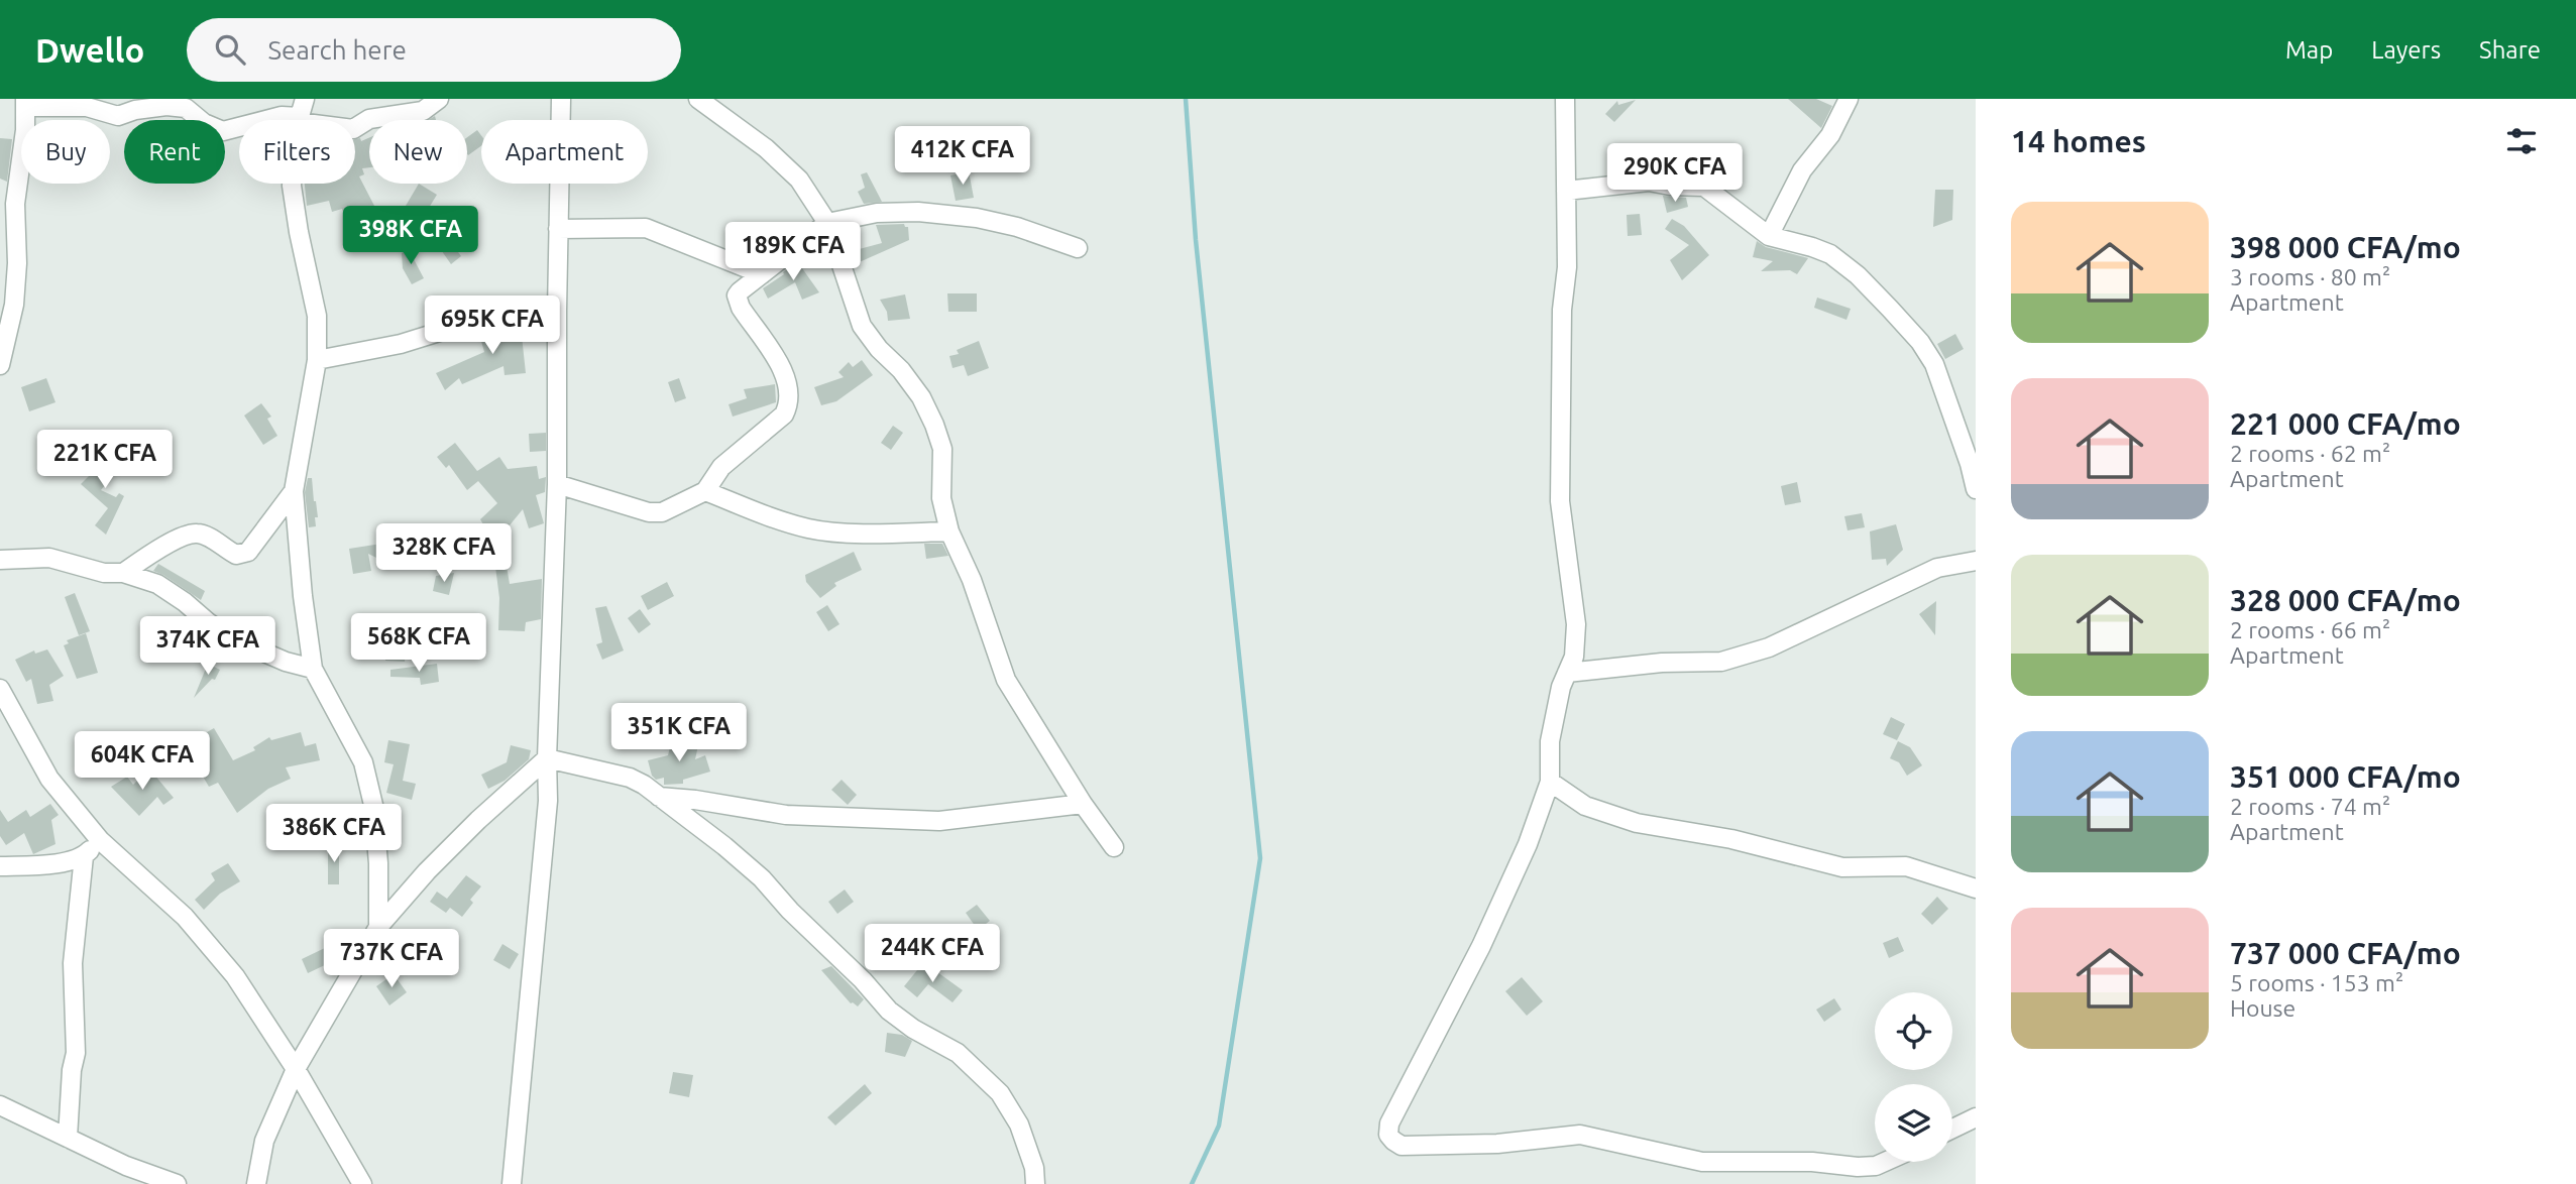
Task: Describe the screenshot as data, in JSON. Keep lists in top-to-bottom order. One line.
{"page":{"header":"Dwello","search":"Search here","nav":["Map","Layers","Share"],"heading":"14 homes","chip":["Buy","Rent","Filters","New","Apartment"],"price":["412K CFA","290K CFA","398K CFA","189K CFA","695K CFA","221K CFA","328K CFA","568K CFA","374K CFA","351K CFA","604K CFA","386K CFA","244K CFA","737K CFA"],"list":[{"name":"398 000 CFA/mo","note":"3 rooms · 80 m² · Apartment"},{"name":"221 000 CFA/mo","note":"2 rooms · 62 m² · Apartment"},{"name":"328 000 CFA/mo","note":"2 rooms · 66 m² · Apartment"},{"name":"351 000 CFA/mo","note":"2 rooms · 74 m² · Apartment"},{"name":"737 000 CFA/mo","note":"5 rooms · 153 m² · House"}]}}
